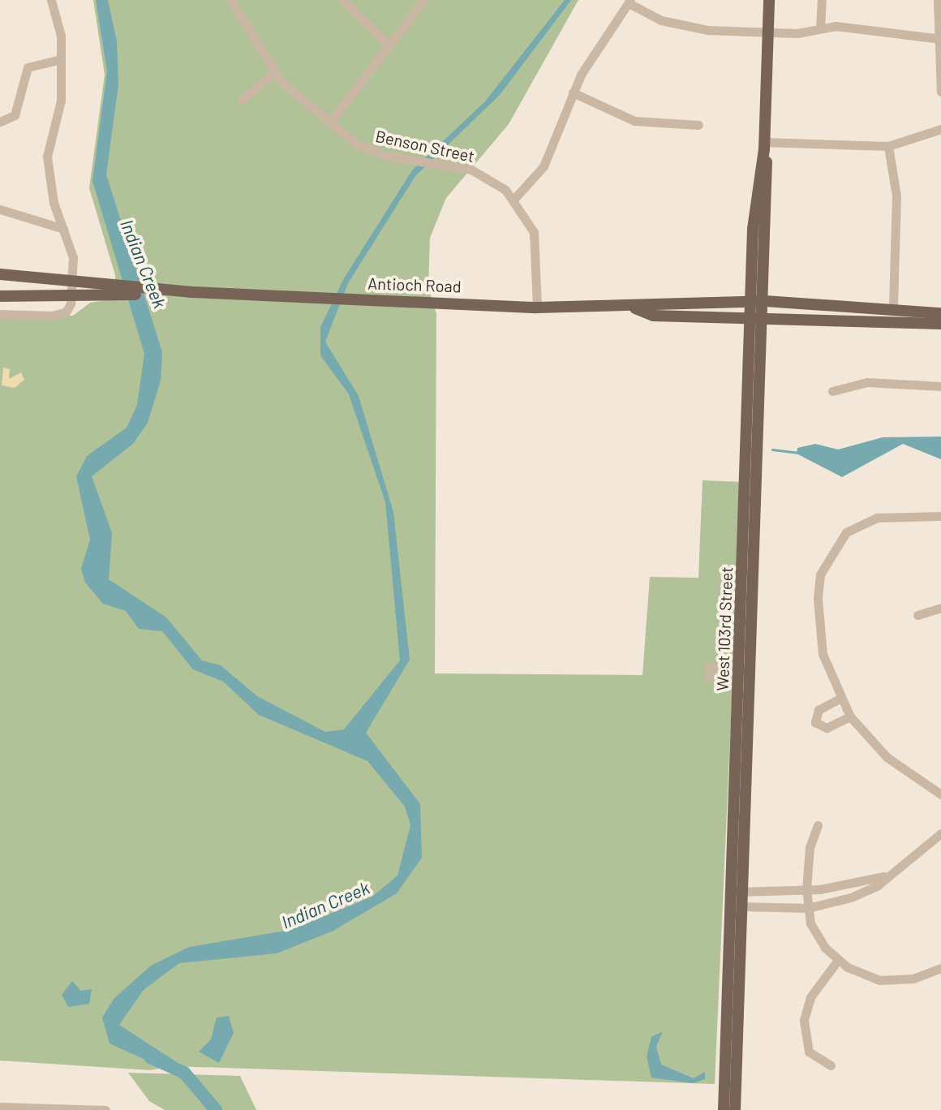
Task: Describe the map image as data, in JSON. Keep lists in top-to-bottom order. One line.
{"streets":{"main road":["Antioch Road","West 103rd Street"],"street":["Benson Street"]},"crossings":[["Antioch Road","West 103rd Street"]],"water":["Indian Creek"]}
